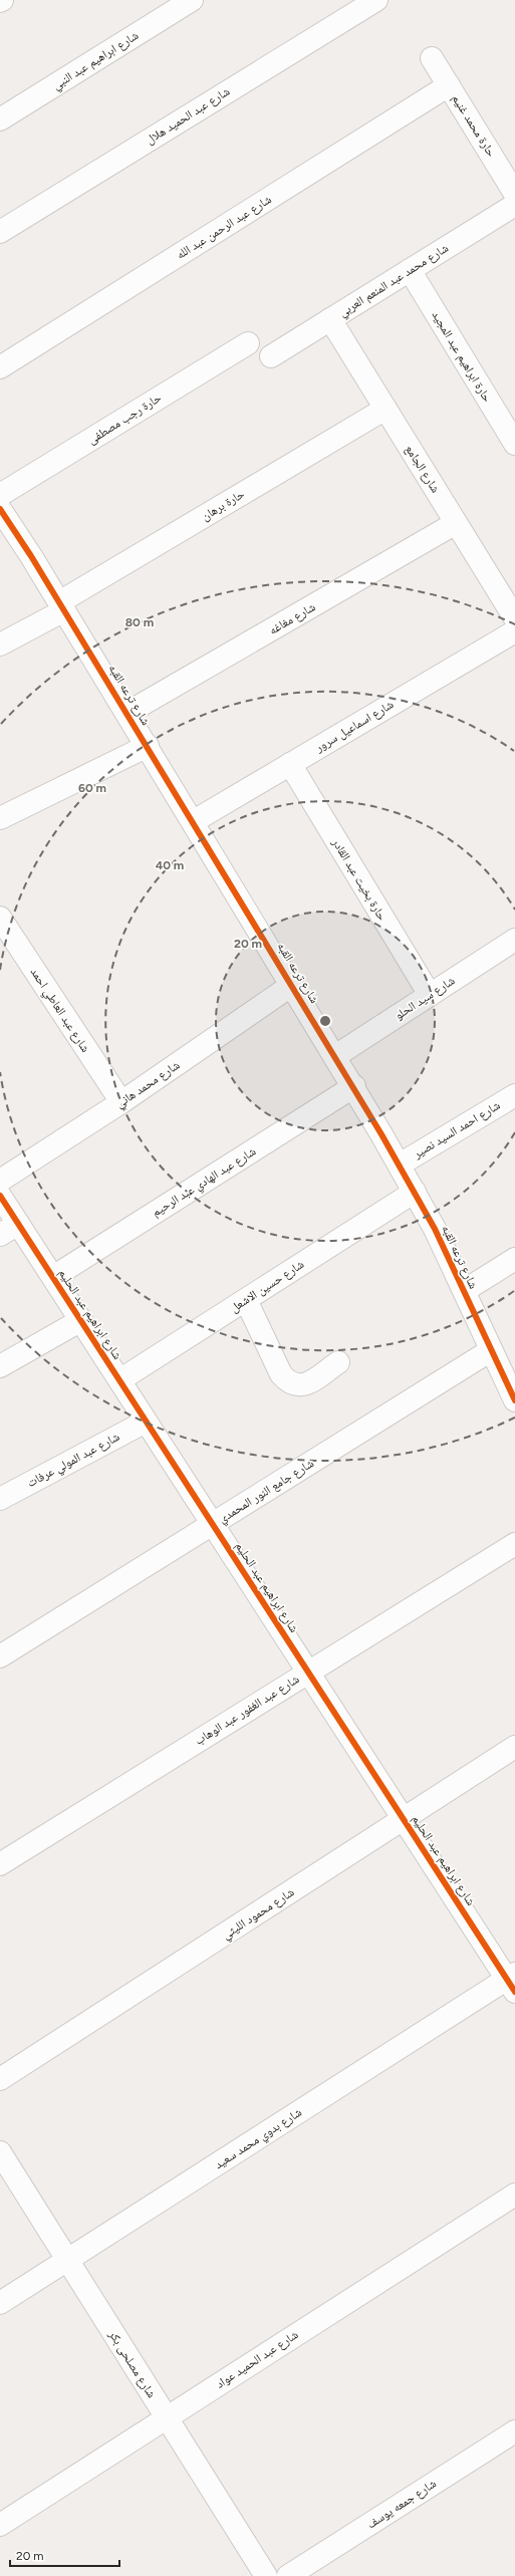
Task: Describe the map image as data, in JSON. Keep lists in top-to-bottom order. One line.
{"streets":{"street":["شارع ابراهيم عبد النبي","شارع عبد الحميد هلال","حارة محمد غنيم","شارع عبد الرحمن عبد الله","شارع محمد عبد المنعم العربي","حارة ابراهيم عبد المجيد","حارة رجب مصطفى","شارع الجامع","حارة برهان","شارع مغاغه","شارع ترعه القبه","شارع اسماعيل سرور","حارة بخيت عبد القادر","شارع سيد الحلو","شارع عبد العاطي احمد","شارع محمد هاني","شارع احمد السيد نصير","شارع عبد الهادي عبد الرحيم","شارع حسين الاشعل","شارع ابراهيم عبد الحليم","شارع عبد المولي عرفات","شارع جامع النور المحمدي","شارع عبد الغفور عبد الوهاب","شارع محمود الليثي","شارع بدوي محمد سعيد","شارع عبد الحميد عواد","شارع مصلحى بكر","شارع جمعه يوسف"]},"crossings":[["حارة محمد غنيم","شارع عبد الرحمن عبد الله"],["حارة محمد غنيم","شارع محمد عبد المنعم العربي"],["شارع محمد عبد المنعم العربي","حارة ابراهيم عبد المجيد"],["شارع محمد عبد المنعم العربي","شارع الجامع"],["شارع الجامع","حارة برهان"],["شارع الجامع","شارع مغاغه"],["حارة برهان","شارع ترعه القبه"],["شارع مغاغه","شارع ترعه القبه"],["شارع ترعه القبه","شارع اسماعيل سرور"],["شارع ترعه القبه","شارع سيد الحلو"],["شارع ترعه القبه","شارع محمد هاني"],["شارع ترعه القبه","شارع احمد السيد نصير"],["شارع ترعه القبه","شارع عبد الهادي عبد الرحيم"],["شارع ترعه القبه","شارع حسين الاشعل"],["شارع ترعه القبه","شارع جامع النور المحمدي"],["شارع اسماعيل سرور","حارة بخيت عبد القادر"],["حارة بخيت عبد القادر","شارع سيد الحلو"],["شارع عبد العاطي احمد","شارع محمد هاني"],["شارع عبد الهادي عبد الرحيم","شارع ابراهيم عبد الحليم"],["شارع حسين الاشعل","شارع ابراهيم عبد الحليم"],["شارع ابراهيم عبد الحليم","شارع عبد المولي عرفات"],["شارع ابراهيم عبد الحليم","شارع جامع النور المحمدي"],["شارع ابراهيم عبد الحليم","شارع عبد الغفور عبد الوهاب"],["شارع ابراهيم عبد الحليم","شارع محمود الليثي"],["شارع ابراهيم عبد الحليم","شارع بدوي محمد سعيد"],["شارع بدوي محمد سعيد","شارع مصلحى بكر"],["شارع عبد الحميد عواد","شارع مصلحى بكر"]],"scale_bar":"20 m","rings":["80 m","60 m","40 m","20 m"]}
